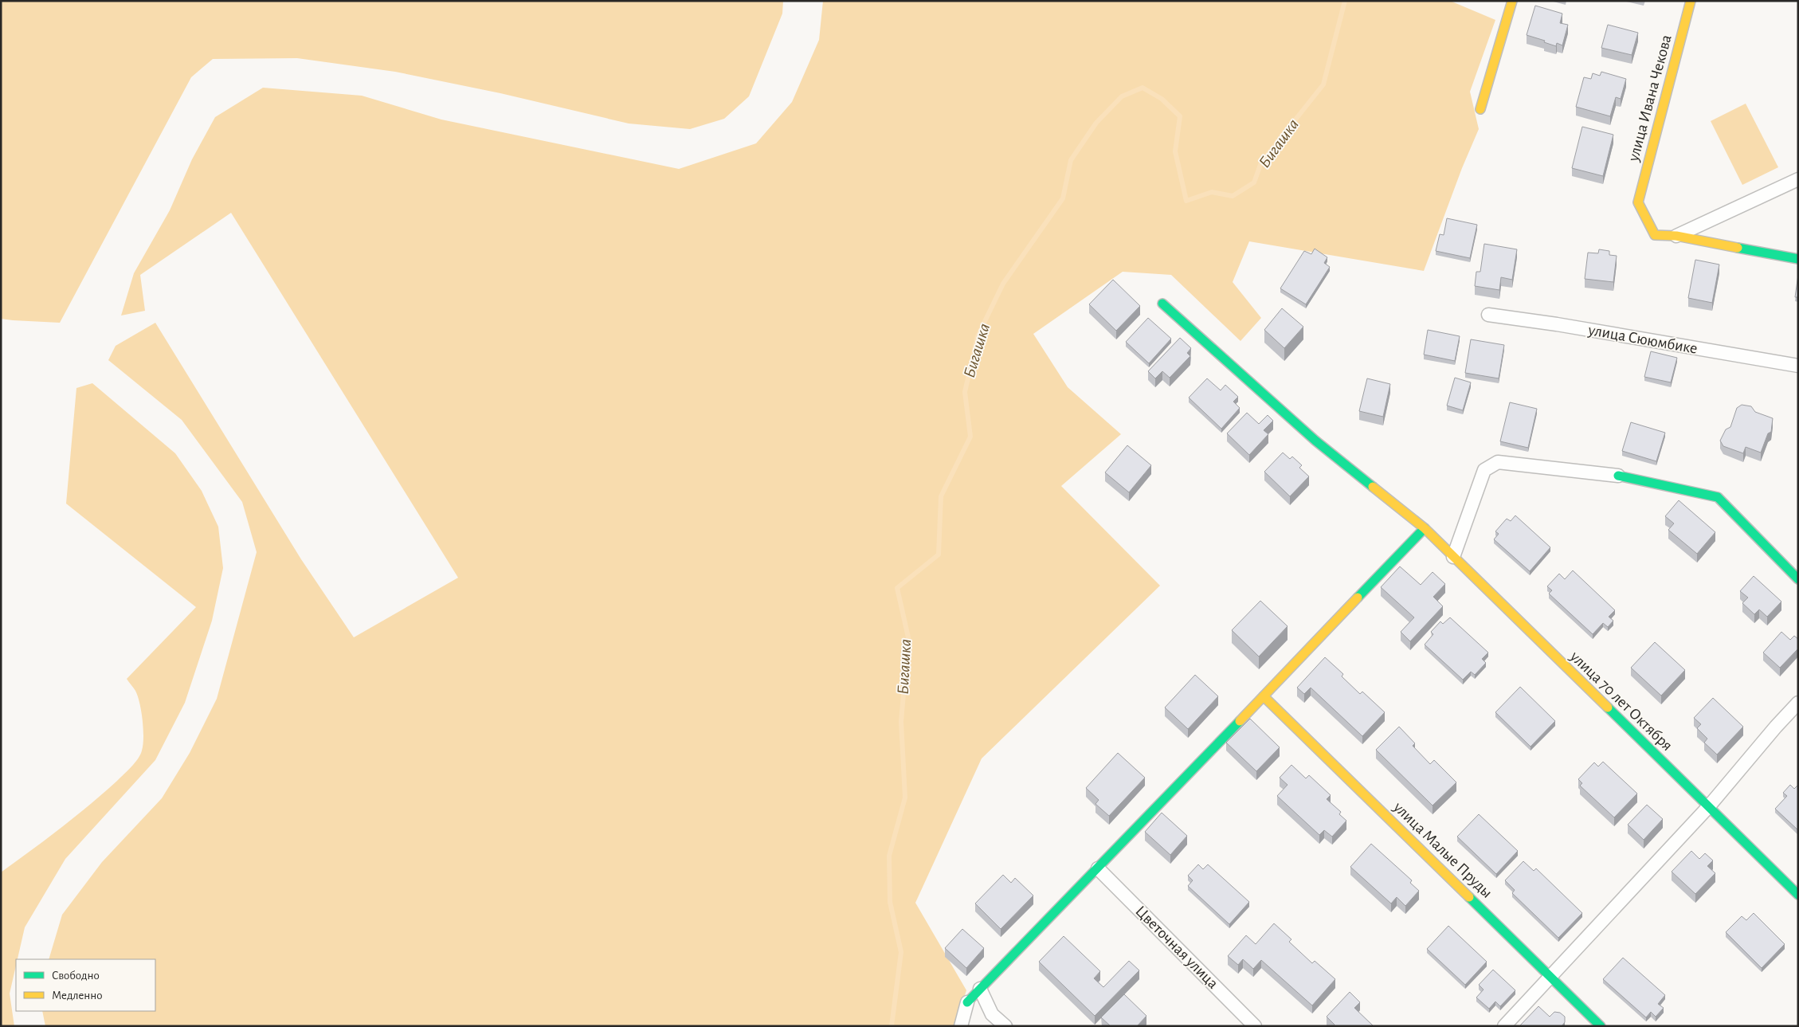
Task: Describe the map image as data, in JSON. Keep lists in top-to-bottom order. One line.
{"streets":{"street":["улица Ивана Чекова","улица Сююмбике","улица 70 лет Октября","улица Малые Пруды","Цветочная улица"]},"water":["Бигашка"],"legend":["Свободно","Медленно"]}
